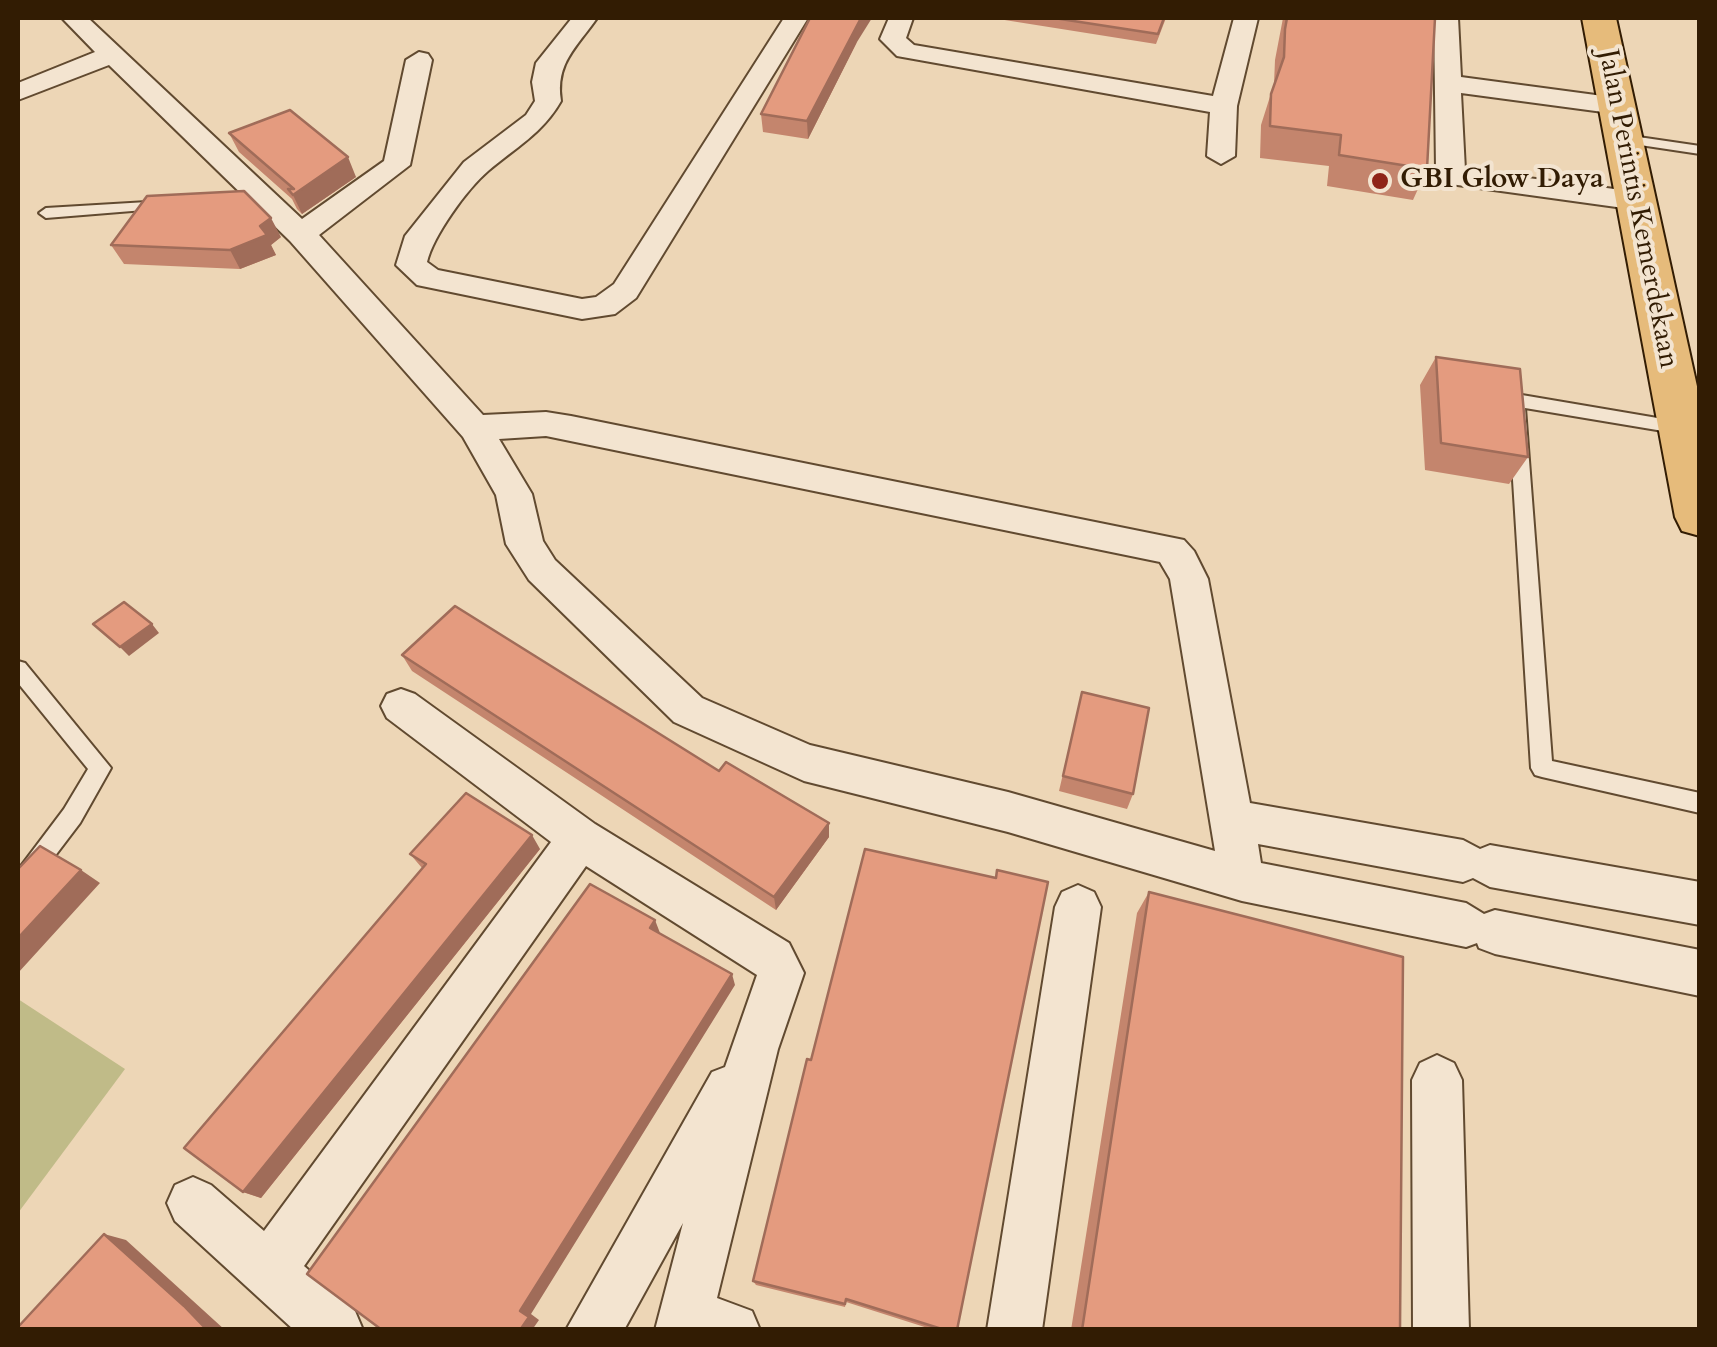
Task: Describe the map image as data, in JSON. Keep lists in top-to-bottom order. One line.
{"streets":{"highway":["Jalan Perintis Kemerdekaan"]},"places":["GBI Glow Daya"]}
